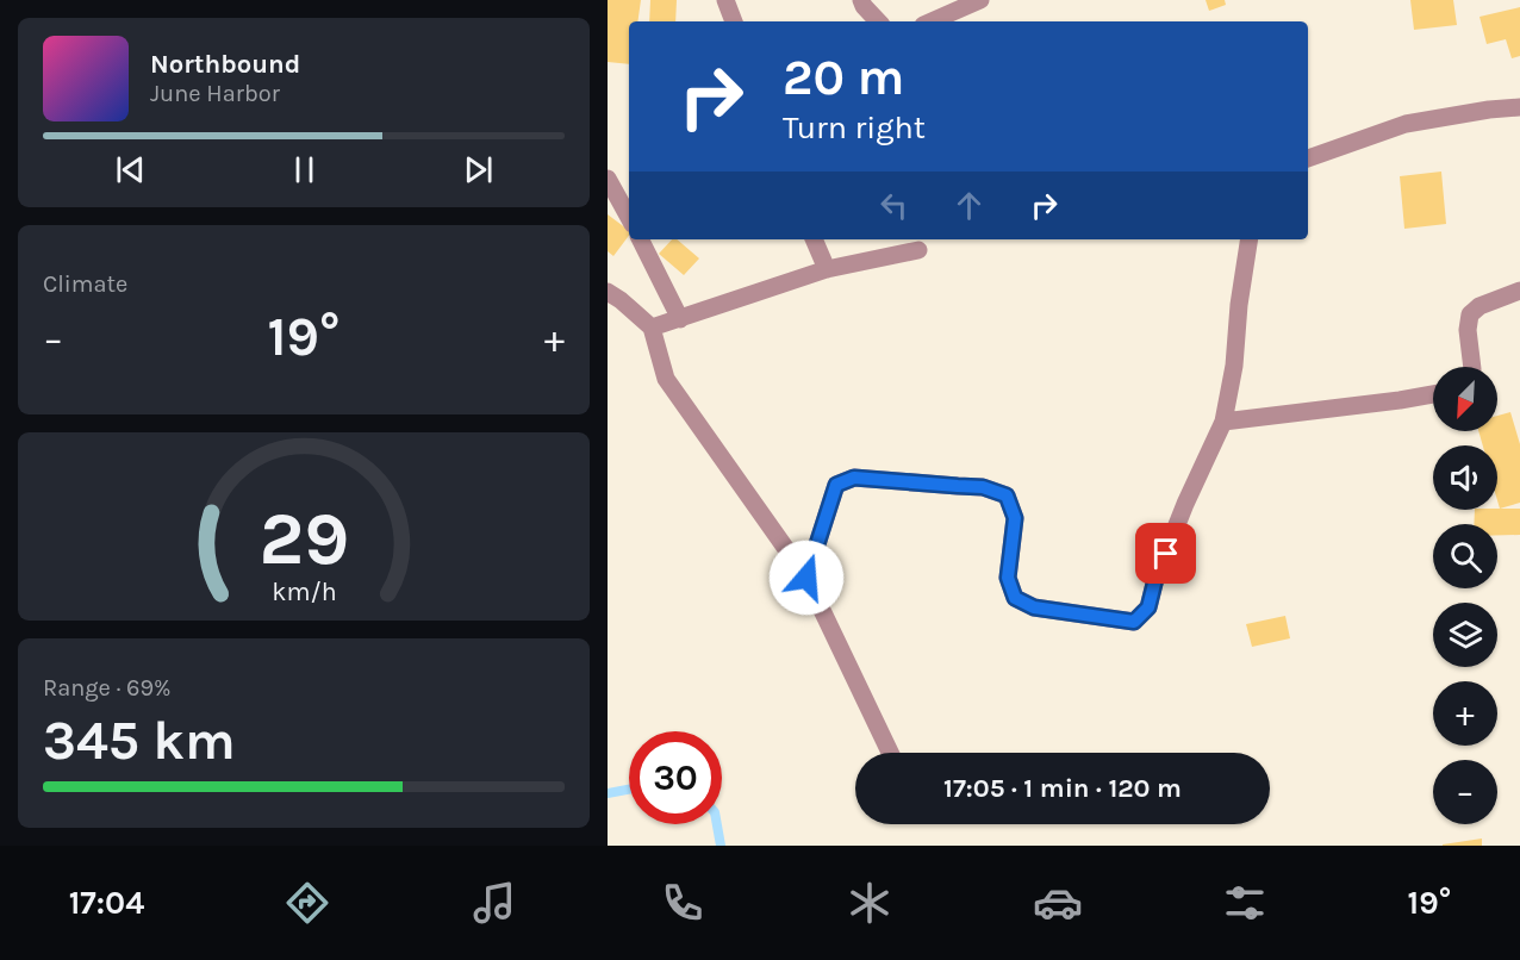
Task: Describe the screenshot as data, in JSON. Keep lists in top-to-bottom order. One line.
{"north":"bottom left","page":{"turn":["20 m","Turn right"],"song":["Northbound","June Harbor"],"tile":["Climate",["Range · 69%","345 km"]],"heat":["−","19°","+"],"map_buttons":["+","−"],"limit":"30","trip":"17:05 · 1 min · 120 m","tabs":["17:04","19°"],"gauge":["29","km/h"]}}
